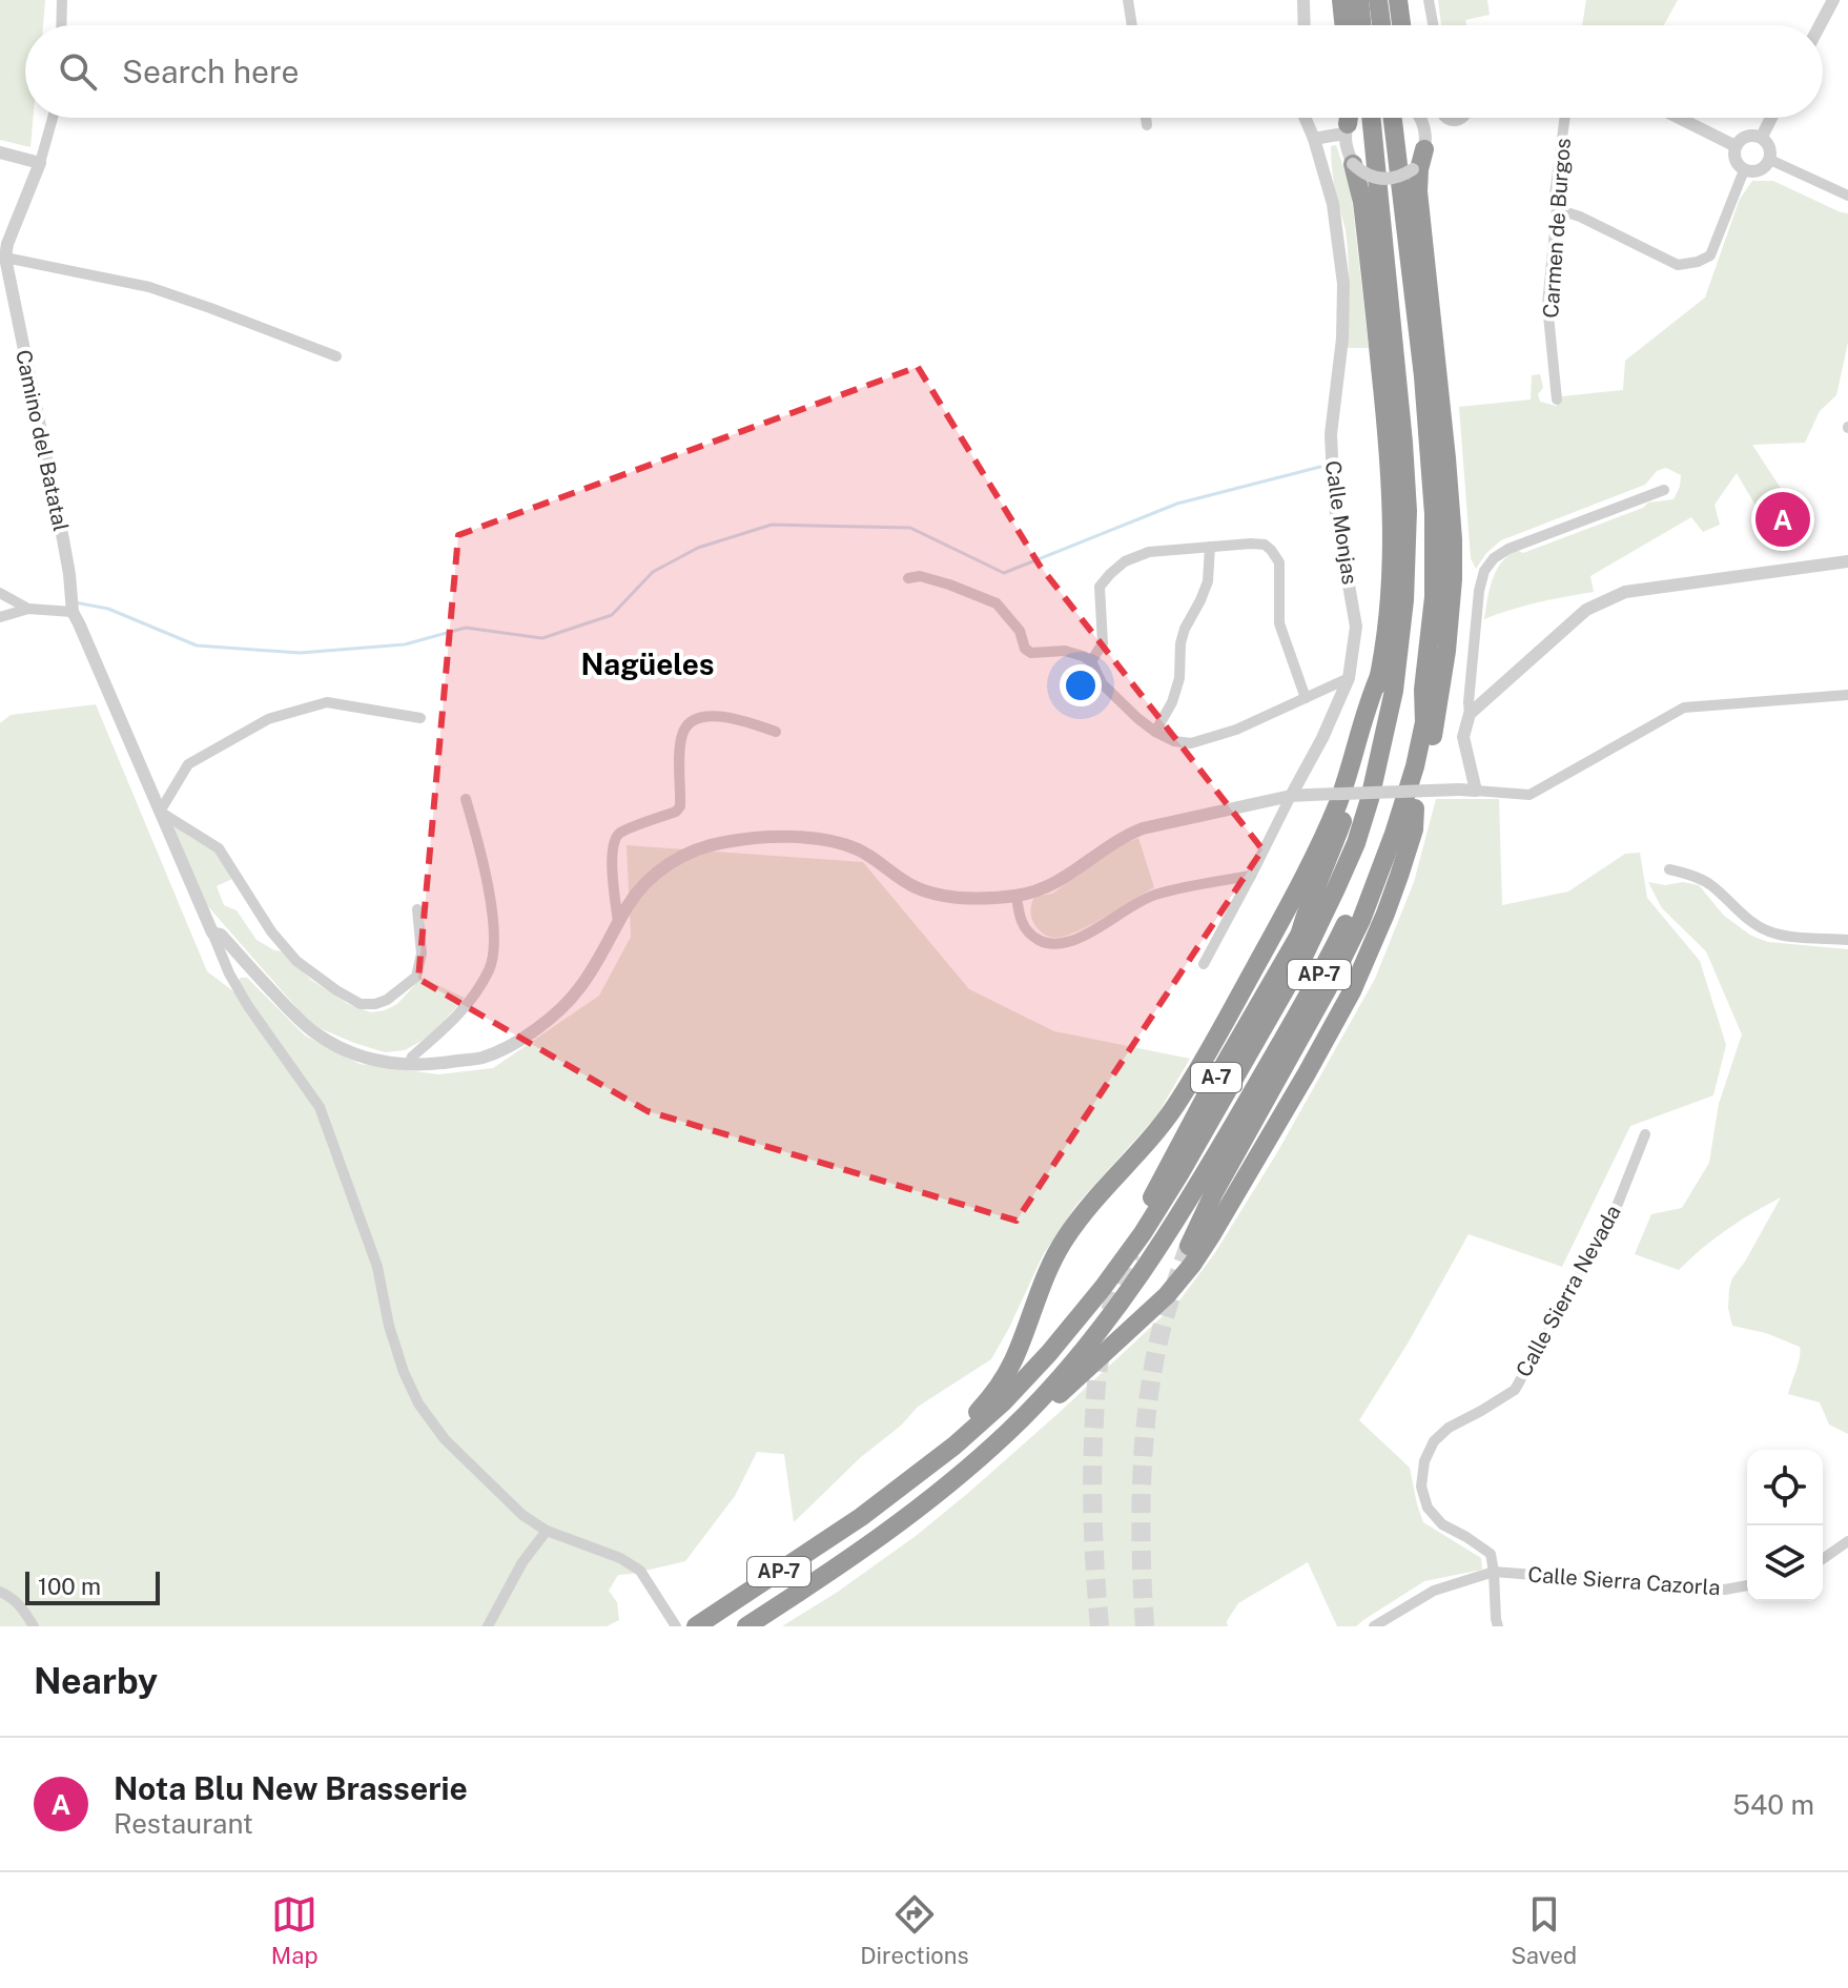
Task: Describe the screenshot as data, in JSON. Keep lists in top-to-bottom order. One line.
{"streets":{"highway":["AP-7","A-7"],"street":["Carmen de Burgos","Camino del Batatal","Calle Monjas","Calle Sierra Nevada","Calle Sierra Cazorla"]},"crossings":[["AP-7","A-7"],["Calle Sierra Nevada","Calle Sierra Cazorla"]],"districts":["Nagüeles"],"scale_bar":"100 m","page":{"search":"Search here","pins":"A","scale":"100 m","heading":"Nearby","list":[{"mark":"A","name":"Nota Blu New Brasserie","note":"Restaurant","value":"540 m"}],"nav":["Map","Directions","Saved"]}}
